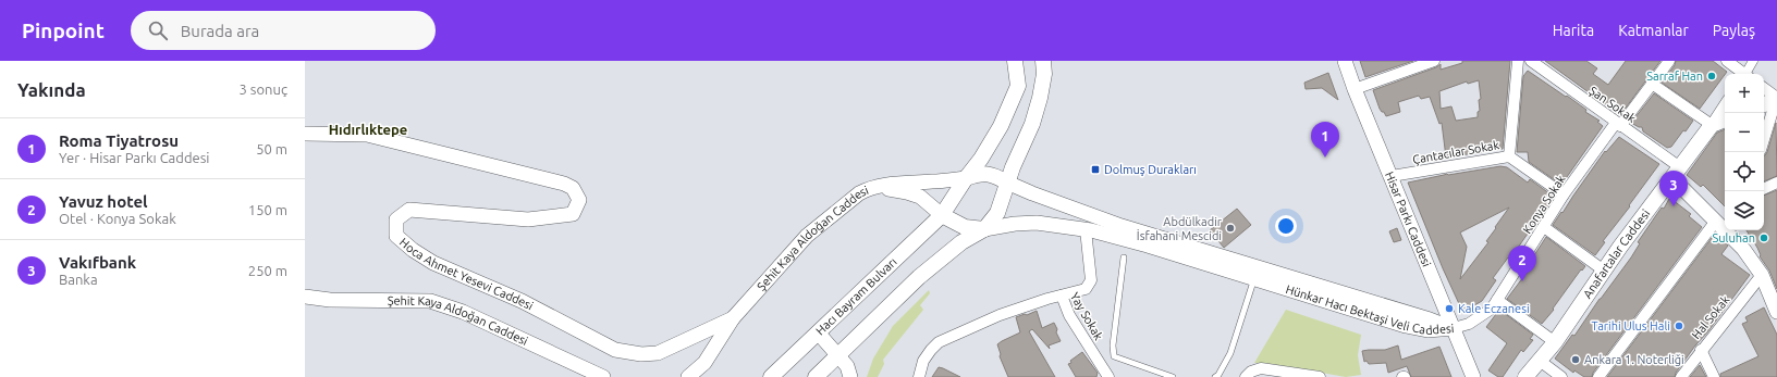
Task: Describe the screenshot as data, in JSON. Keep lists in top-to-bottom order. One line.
{"streets":{"main road":["Anafartalar Caddesi","Hacı Bayram Bulvarı"],"street":["Şan Sokak","Çantacılar Sokak","Konya Sokak","Hisar Parkı Caddesi","Şehit Kaya Aldoğan Caddesi","Hoca Ahmet Yesevi Caddesi","Hünkar Hacı Bektaşi Veli Caddesi","Yay Sokak","Hal Sokak"]},"crossings":[["Şan Sokak","Konya Sokak"],["Şan Sokak","Anafartalar Caddesi"],["Çantacılar Sokak","Konya Sokak"],["Çantacılar Sokak","Hisar Parkı Caddesi"],["Konya Sokak","Hisar Parkı Caddesi"],["Konya Sokak","Hünkar Hacı Bektaşi Veli Caddesi"],["Hisar Parkı Caddesi","Hünkar Hacı Bektaşi Veli Caddesi"],["Şehit Kaya Aldoğan Caddesi","Hoca Ahmet Yesevi Caddesi"],["Şehit Kaya Aldoğan Caddesi","Hacı Bayram Bulvarı"]],"districts":["Hıdırlıktepe"],"places":{"other":["Sarraf Han","Abdülkadir İsfahani Mescidi","Suluhan","Kale Eczanesi","Tarihi Ulus Hali","Ankara 1. Noterliği"],"transit":["Dolmuş Durakları"]},"page":{"header":"Pinpoint","search":"Burada ara","nav":["Harita","Katmanlar","Paylaş"],"heading":["Yakında","3 sonuç"],"map_buttons":["+","−"],"list":[{"mark":"1","name":"Roma Tiyatrosu","note":"Yer · Hisar Parkı Caddesi","value":"50 m"},{"mark":"2","name":"Yavuz hotel","note":"Otel · Konya Sokak","value":"150 m"},{"mark":"3","name":"Vakıfbank","note":"Banka","value":"250 m"}],"pins":["1","3","2"]}}
